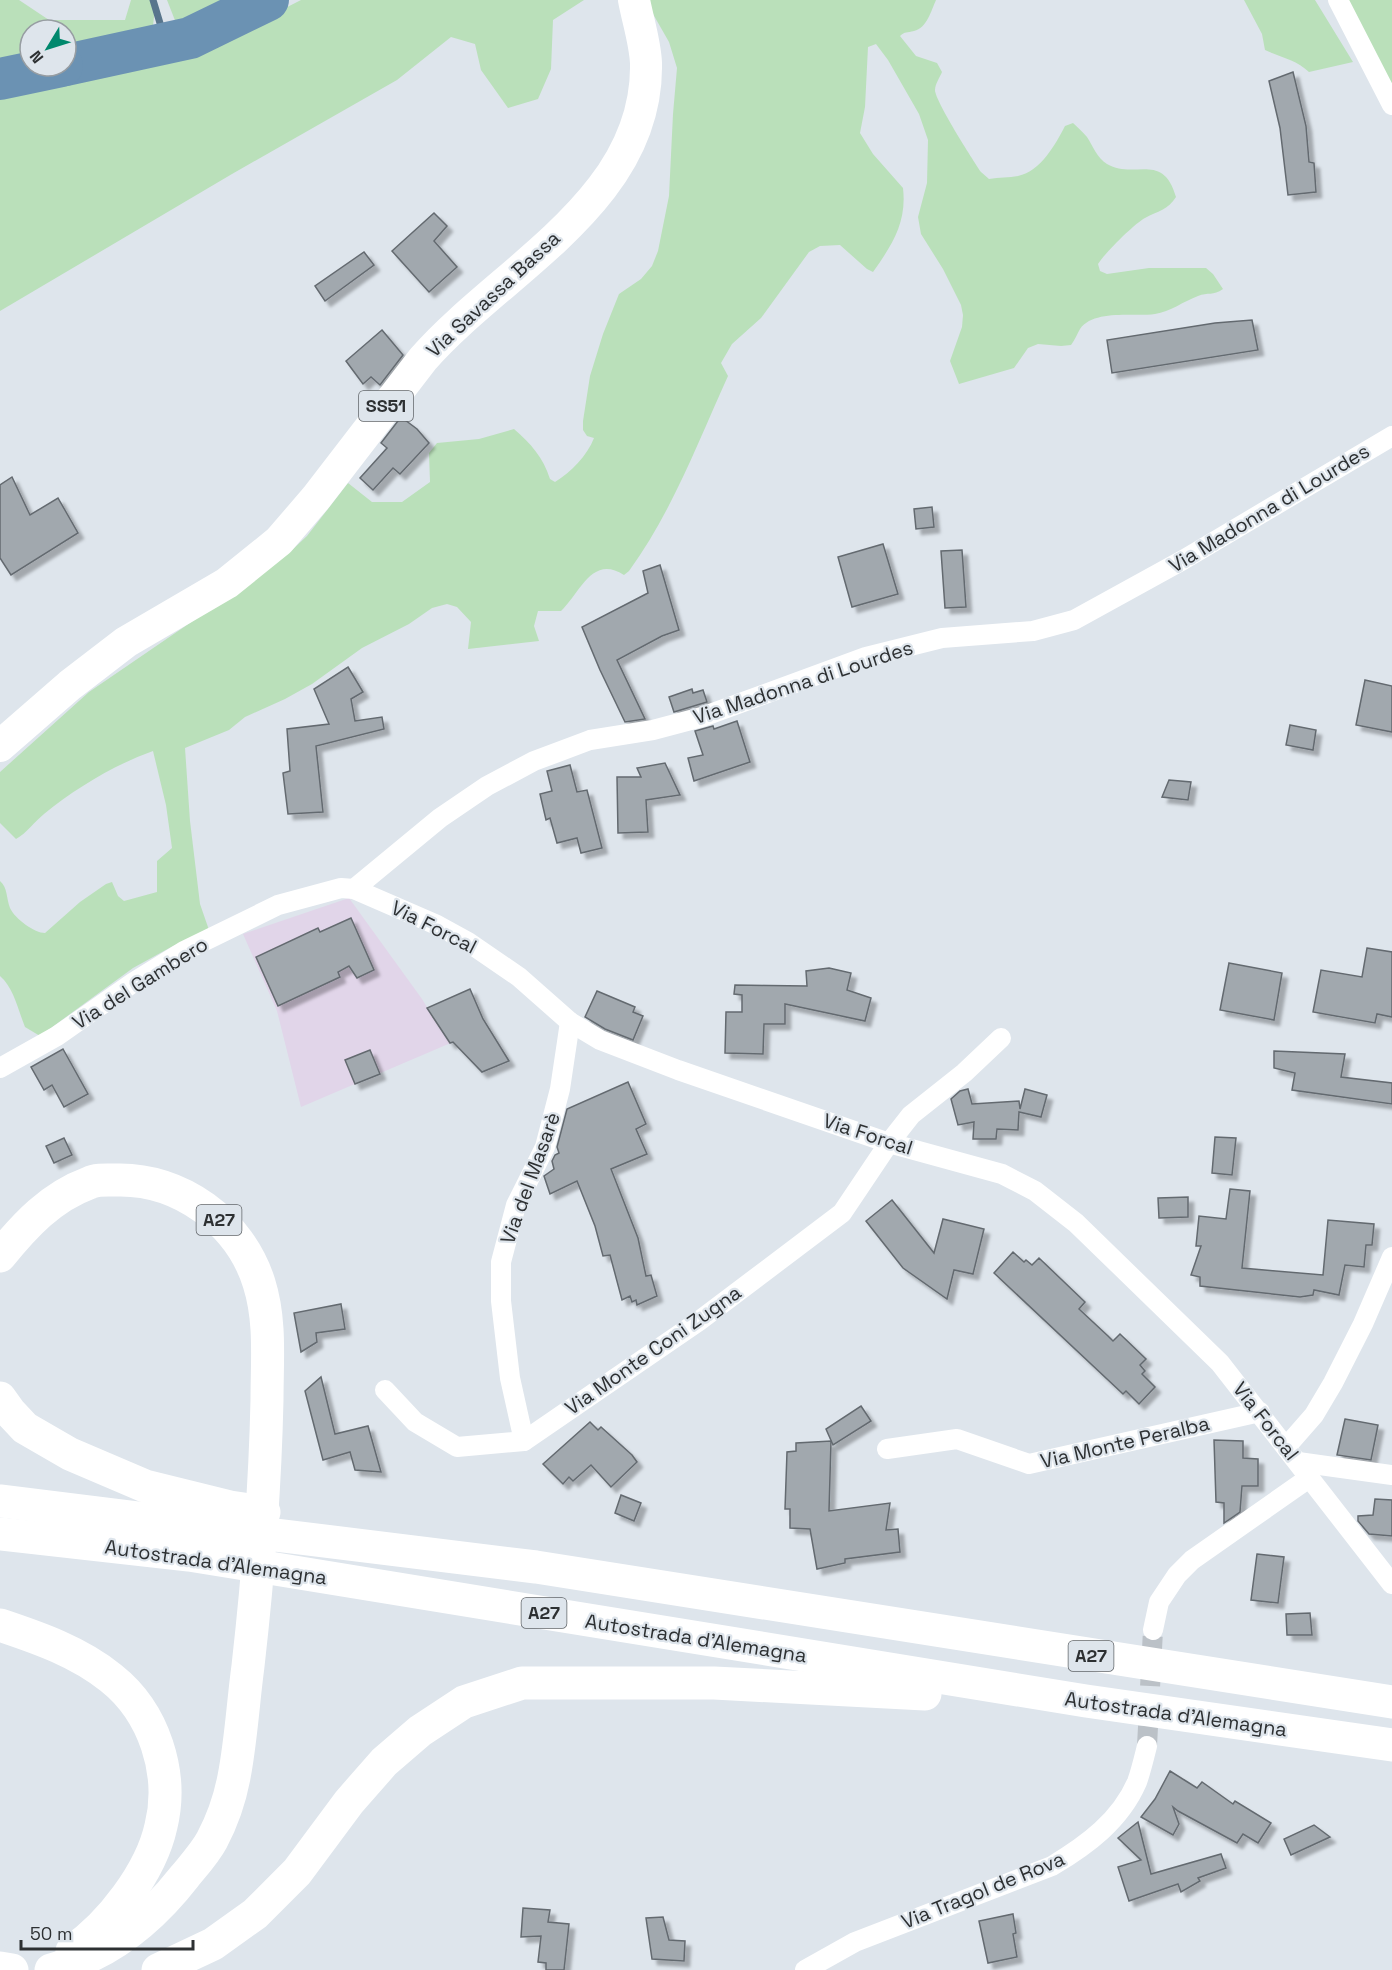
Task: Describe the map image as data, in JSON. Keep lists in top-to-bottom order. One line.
{"streets":{"highway":["A27","Autostrada d'Alemagna"],"main road":["Via Savassa Bassa","SS51"],"street":["Via Madonna di Lourdes","Via Forcal","Via del Gambero","Via del Masarè","Via Monte Coni Zugna","Via Monte Peralba","Via Tragol de Rova"]},"crossings":[["Via Madonna di Lourdes","Via Forcal"],["Via Madonna di Lourdes","Via del Gambero"],["Via Forcal","Via del Gambero"],["Via Forcal","Via del Masarè"],["Via Forcal","Via Monte Coni Zugna"],["Via Forcal","Via Monte Peralba"],["Via del Masarè","Via Monte Coni Zugna"],["A27","Autostrada d'Alemagna"]],"scale_bar":"50 m","north":"bottom left"}
